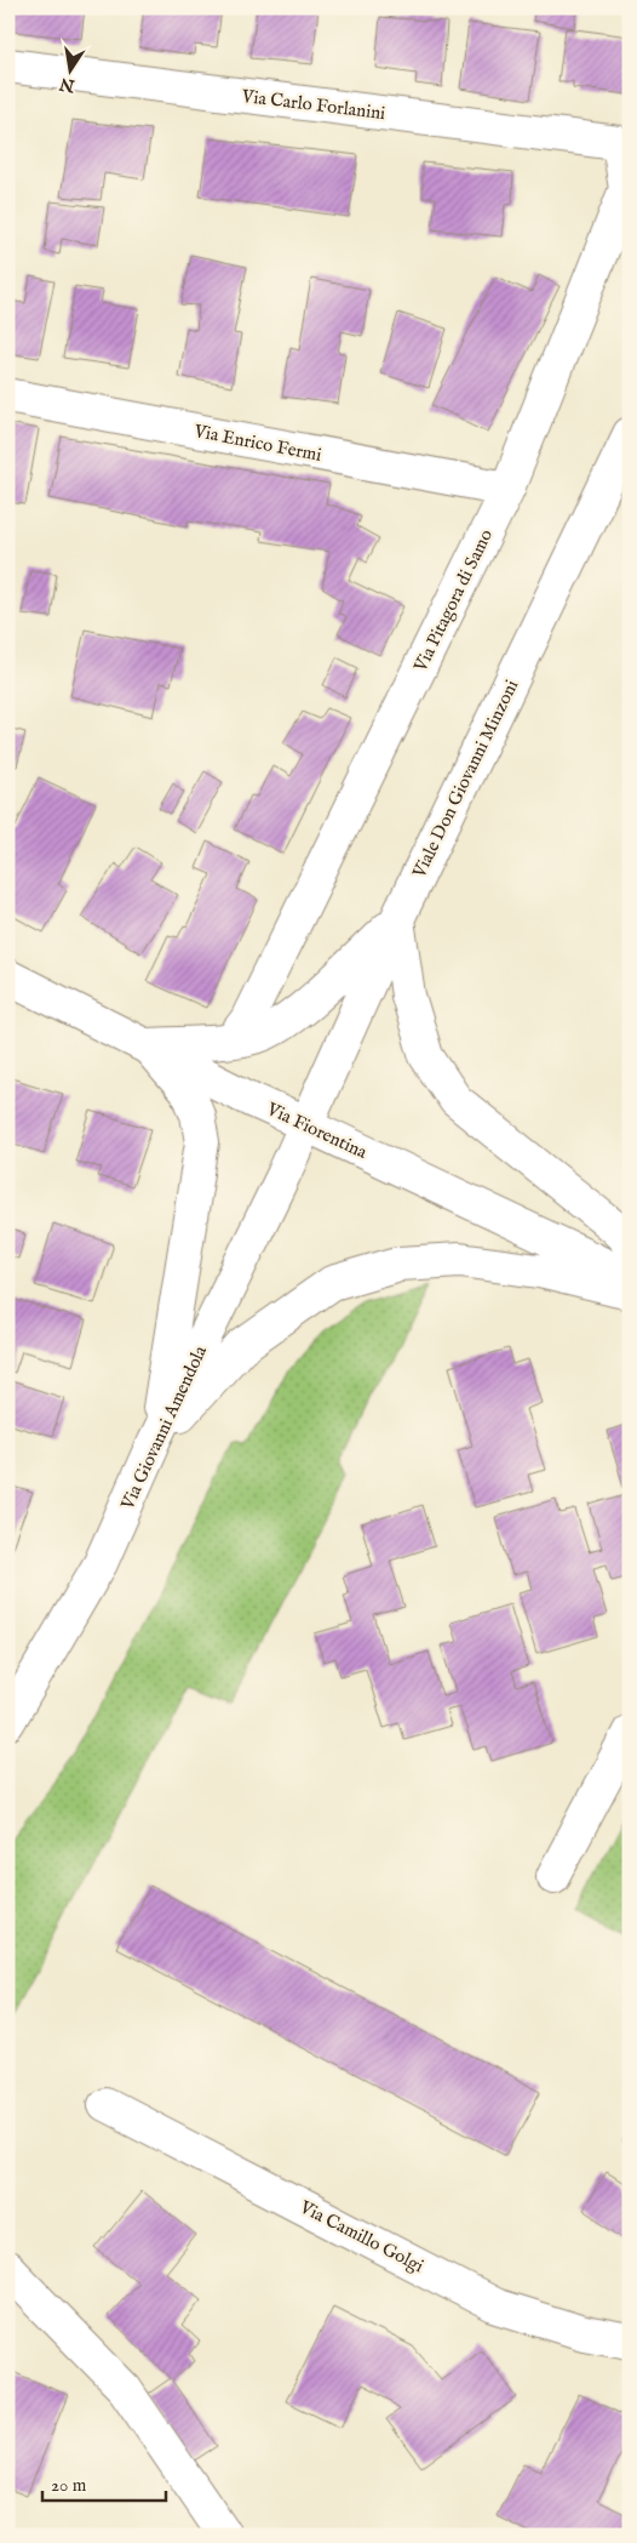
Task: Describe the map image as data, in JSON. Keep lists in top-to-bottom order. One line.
{"streets":{"main road":["Via Carlo Forlanini","Via Enrico Fermi","Via Pitagora di Samo","Viale Don Giovanni Minzoni","Via Fiorentina","Via Giovanni Amendola","Via Camillo Golgi"]},"crossings":[["Via Carlo Forlanini","Via Pitagora di Samo"],["Via Enrico Fermi","Via Pitagora di Samo"],["Viale Don Giovanni Minzoni","Via Fiorentina"],["Viale Don Giovanni Minzoni","Via Giovanni Amendola"],["Via Fiorentina","Via Giovanni Amendola"]],"scale_bar":"20 m","north":"bottom"}
